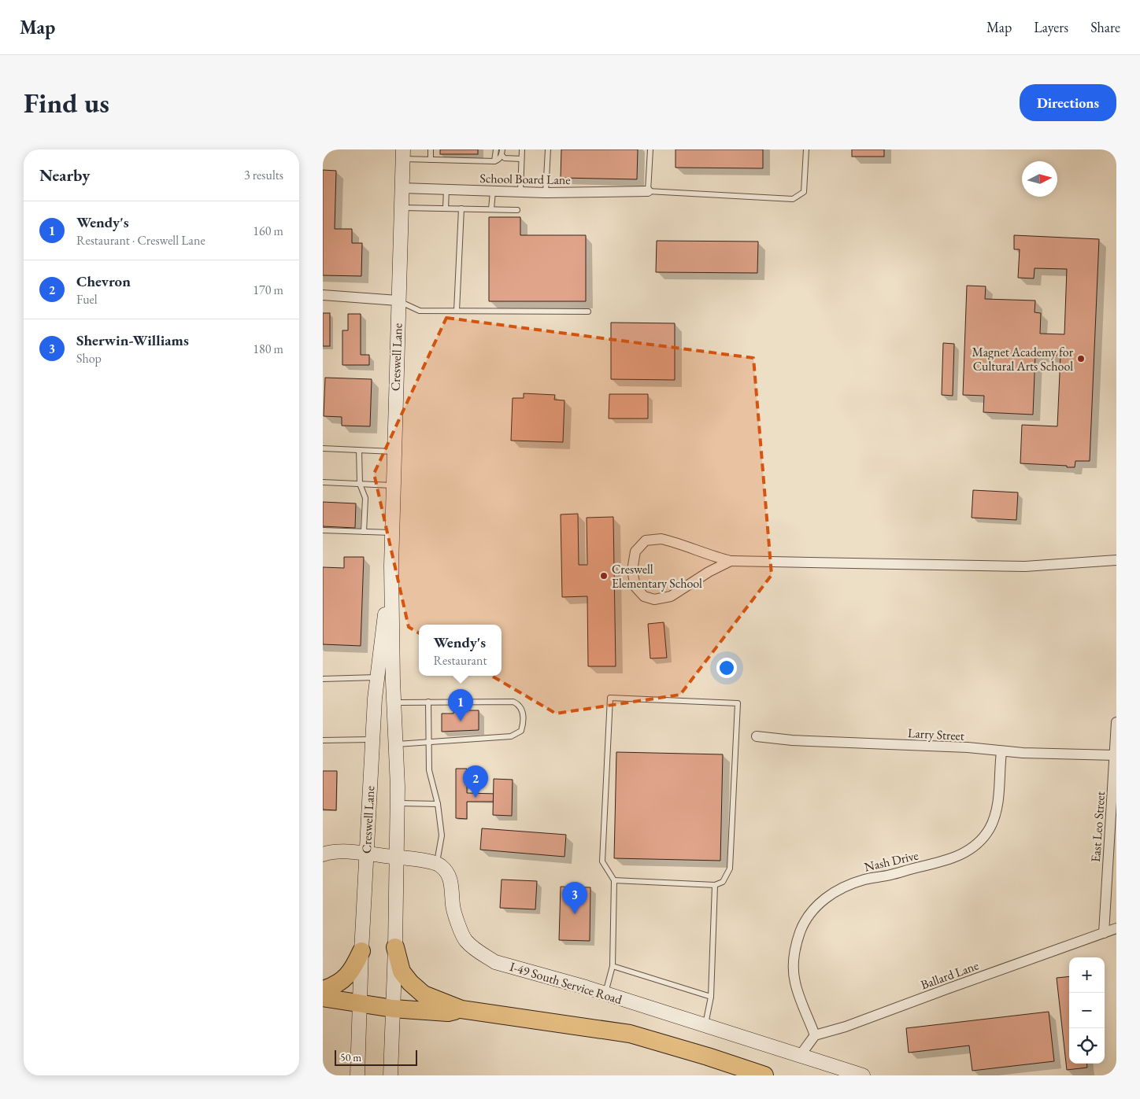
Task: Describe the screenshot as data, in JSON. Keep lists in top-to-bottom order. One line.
{"streets":{"main road":["Creswell Lane","I-49 South Service Road"],"street":["School Board Lane","Larry Street","East Leo Street","Nash Drive","Ballard Lane"]},"crossings":[["School Board Lane","Creswell Lane"],["Larry Street","East Leo Street"],["Larry Street","Nash Drive"],["East Leo Street","Ballard Lane"],["Nash Drive","Ballard Lane"]],"places":["Magnet Academy for Cultural Arts School","Creswell Elementary School"],"scale_bar":"50 m","north":"right","page":{"header":"Map","nav":["Map","Layers","Share"],"buttons":"Directions","title":"Find us","heading":["Nearby","3 results"],"list":[{"mark":"1","name":"Wendy's","note":"Restaurant · Creswell Lane","value":"160 m"},{"mark":"2","name":"Chevron","note":"Fuel","value":"170 m"},{"mark":"3","name":"Sherwin-Williams","note":"Shop","value":"180 m"}],"popup":["Wendy's","Restaurant"],"pins":["1","2","3"],"map_buttons":["+","−"],"scale":"50 m"}}
